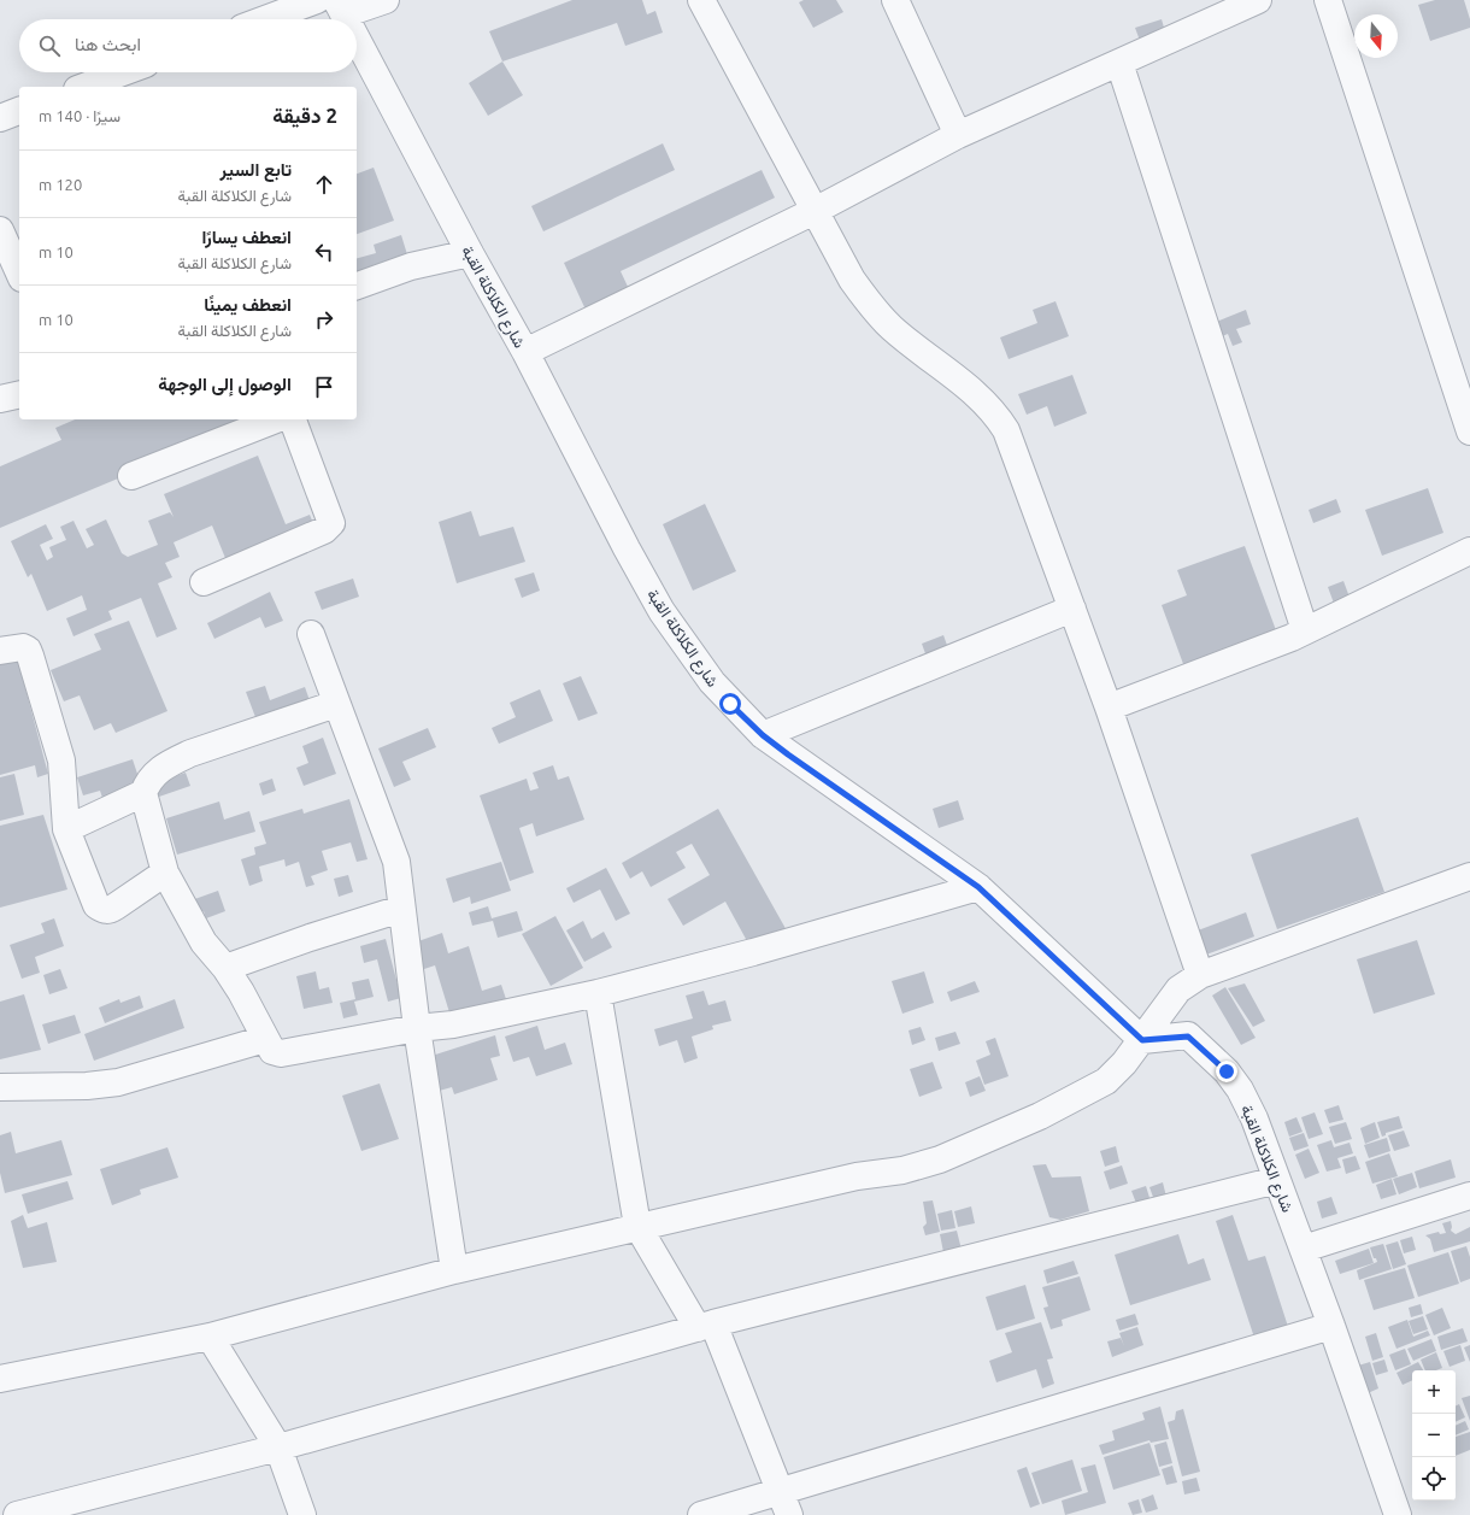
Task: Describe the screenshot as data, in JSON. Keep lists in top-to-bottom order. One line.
{"streets":{"street":["شارع الكلاكلة القبة"]},"north":"bottom","page":{"search":"ابحث هنا","heading":["2 دقيقة","سيرًا · 140 m"],"list":[["تابع السير","شارع الكلاكلة القبة","120 m"],["انعطف يسارًا","شارع الكلاكلة القبة","10 m"],["انعطف يمينًا","شارع الكلاكلة القبة","10 m"],"الوصول إلى الوجهة"],"map_buttons":["+","−"]}}
